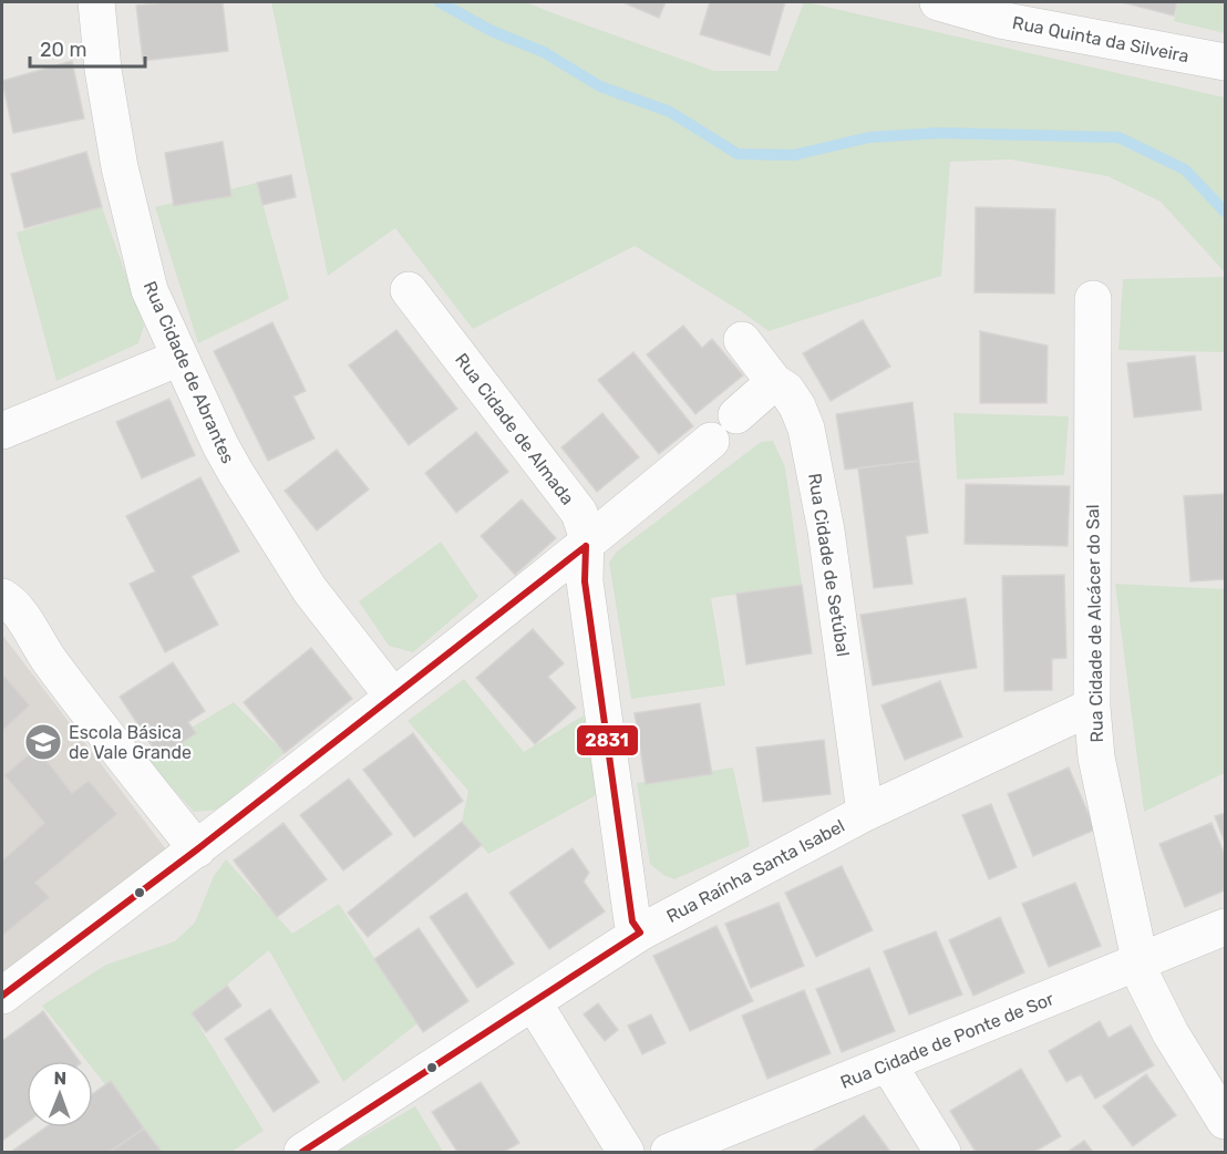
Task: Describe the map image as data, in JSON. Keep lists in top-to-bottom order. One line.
{"streets":{"street":["Rua Quinta da Silveira","Rua Cidade de Abrantes","Rua Cidade de Almada","Rua Cidade de Setúbal","Rua Cidade de Alcácer do Sal","Rua Raínha Santa Isabel","Rua Cidade de Ponte de Sor"]},"crossings":[["Rua Cidade de Almada","Rua Raínha Santa Isabel"],["Rua Cidade de Setúbal","Rua Raínha Santa Isabel"],["Rua Cidade de Alcácer do Sal","Rua Raínha Santa Isabel"],["Rua Cidade de Alcácer do Sal","Rua Cidade de Ponte de Sor"]],"places":{"school or university":["Escola Básica de Vale Grande"]},"lines":["transit line 2831"],"scale_bar":"20 m","north":"top"}
